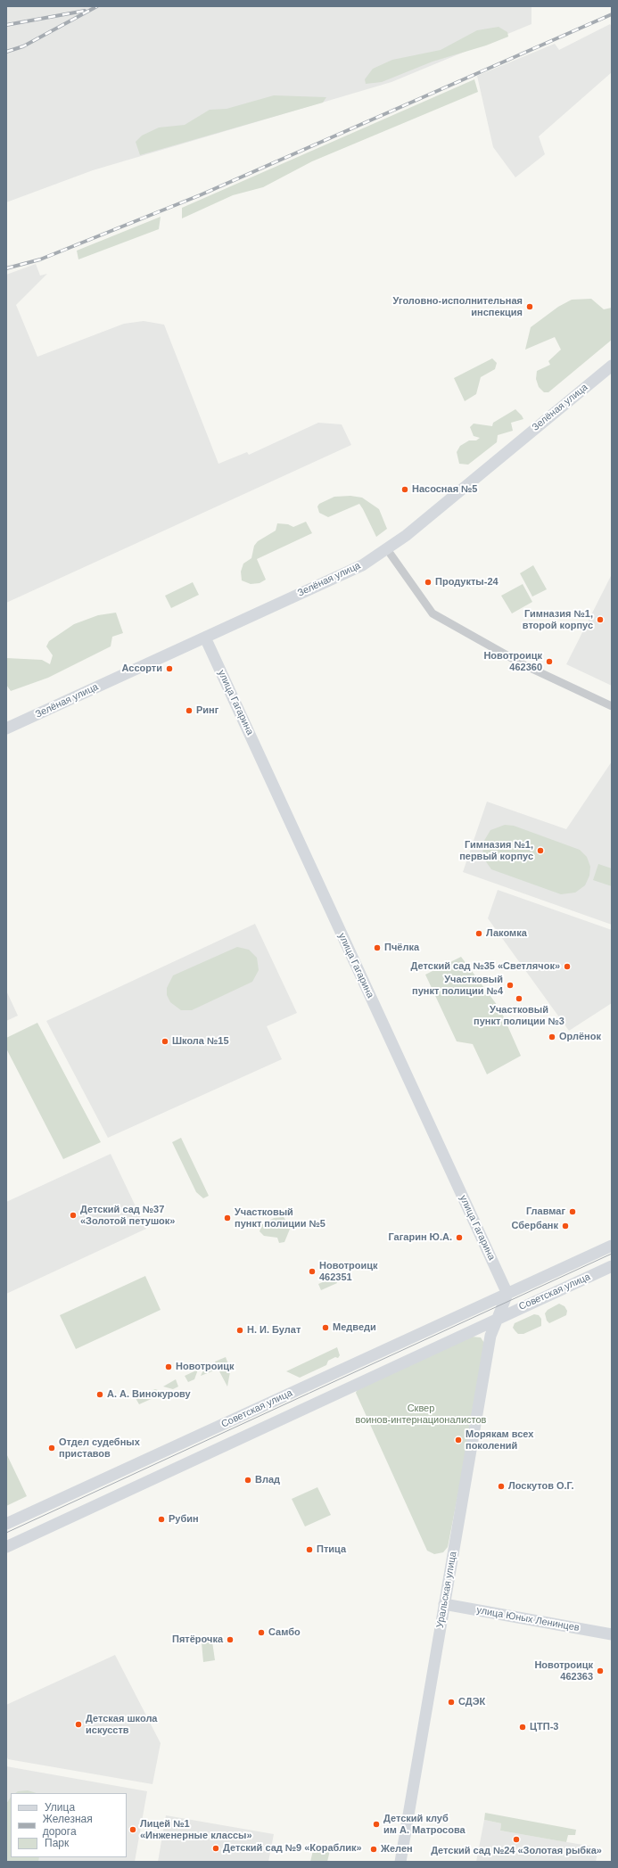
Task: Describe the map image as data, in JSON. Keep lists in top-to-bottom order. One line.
{"streets":{"main road":["Зелёная улица","улица Гагарина","Советская улица","Уральская улица","улица Юных Ленинцев"]},"crossings":[["Зелёная улица","улица Гагарина"],["улица Гагарина","Советская улица"],["Советская улица","Уральская улица"],["Уральская улица","улица Юных Ленинцев"]],"parks":["Сквер воинов-интернационалистов"],"places":["Уголовно-исполнительная инспекция","Насосная №5","Продукты-24","Гимназия №1, второй корпус","Новотроицк 462360","Ассорти","Ринг","Гимназия №1, первый корпус","Лакомка","Пчёлка","Детский сад №35 «Светлячок»","Участковый пункт полиции №4","Участковый пункт полиции №3","Орлёнок","Школа №15","Главмаг","Детский сад №37 «Золотой петушок»","Участковый пункт полиции №5","Сбербанк","Гагарин Ю.А.","Новотроицк 462351","Медведи","Н. И. Булат","Новотроицк","А. А. Винокурову","Морякам всех поколений","Отдел судебных приставов","Влад","Лоскутов О.Г.","Рубин","Птица","Самбо","Пятёрочка","Новотроицк 462363","СДЭК","Детская школа искусств","ЦТП-3","Детский клуб им А. Матросова","Лицей №1 «Инженерные классы»","Детский сад №24 «Золотая рыбка»","Детский сад №9 «Кораблик»","Желен"],"legend":["Улица","Железная дорога","Парк"]}
